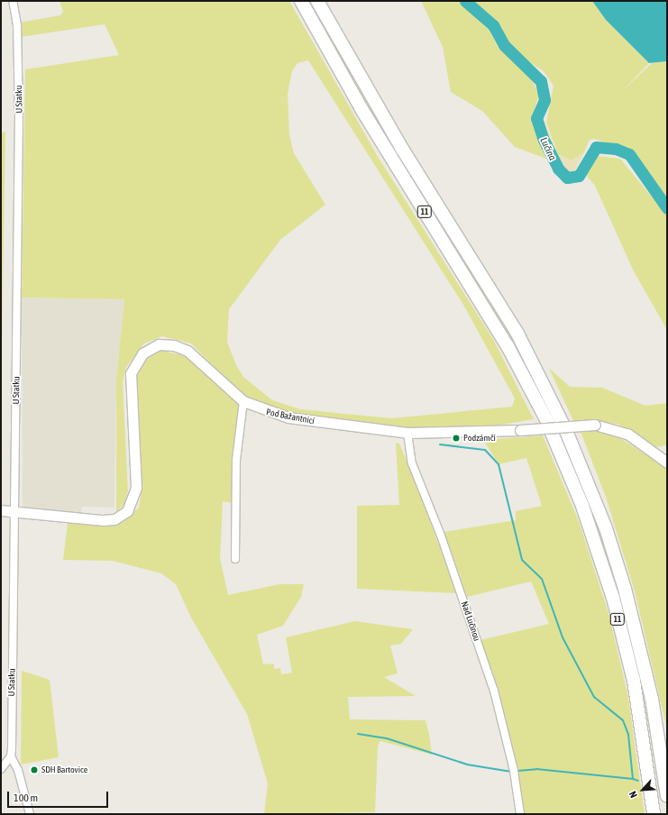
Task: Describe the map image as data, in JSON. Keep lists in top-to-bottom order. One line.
{"streets":{"highway":["11"],"street":["U Statku","Pod Bažantnicí","Nad Lučinou"]},"crossings":[["U Statku","Pod Bažantnicí"],["Pod Bažantnicí","Nad Lučinou"]],"water":["Lučina"],"places":["Podzámčí","SDH Bartovice"],"scale_bar":"100 m","north":"bottom left"}
